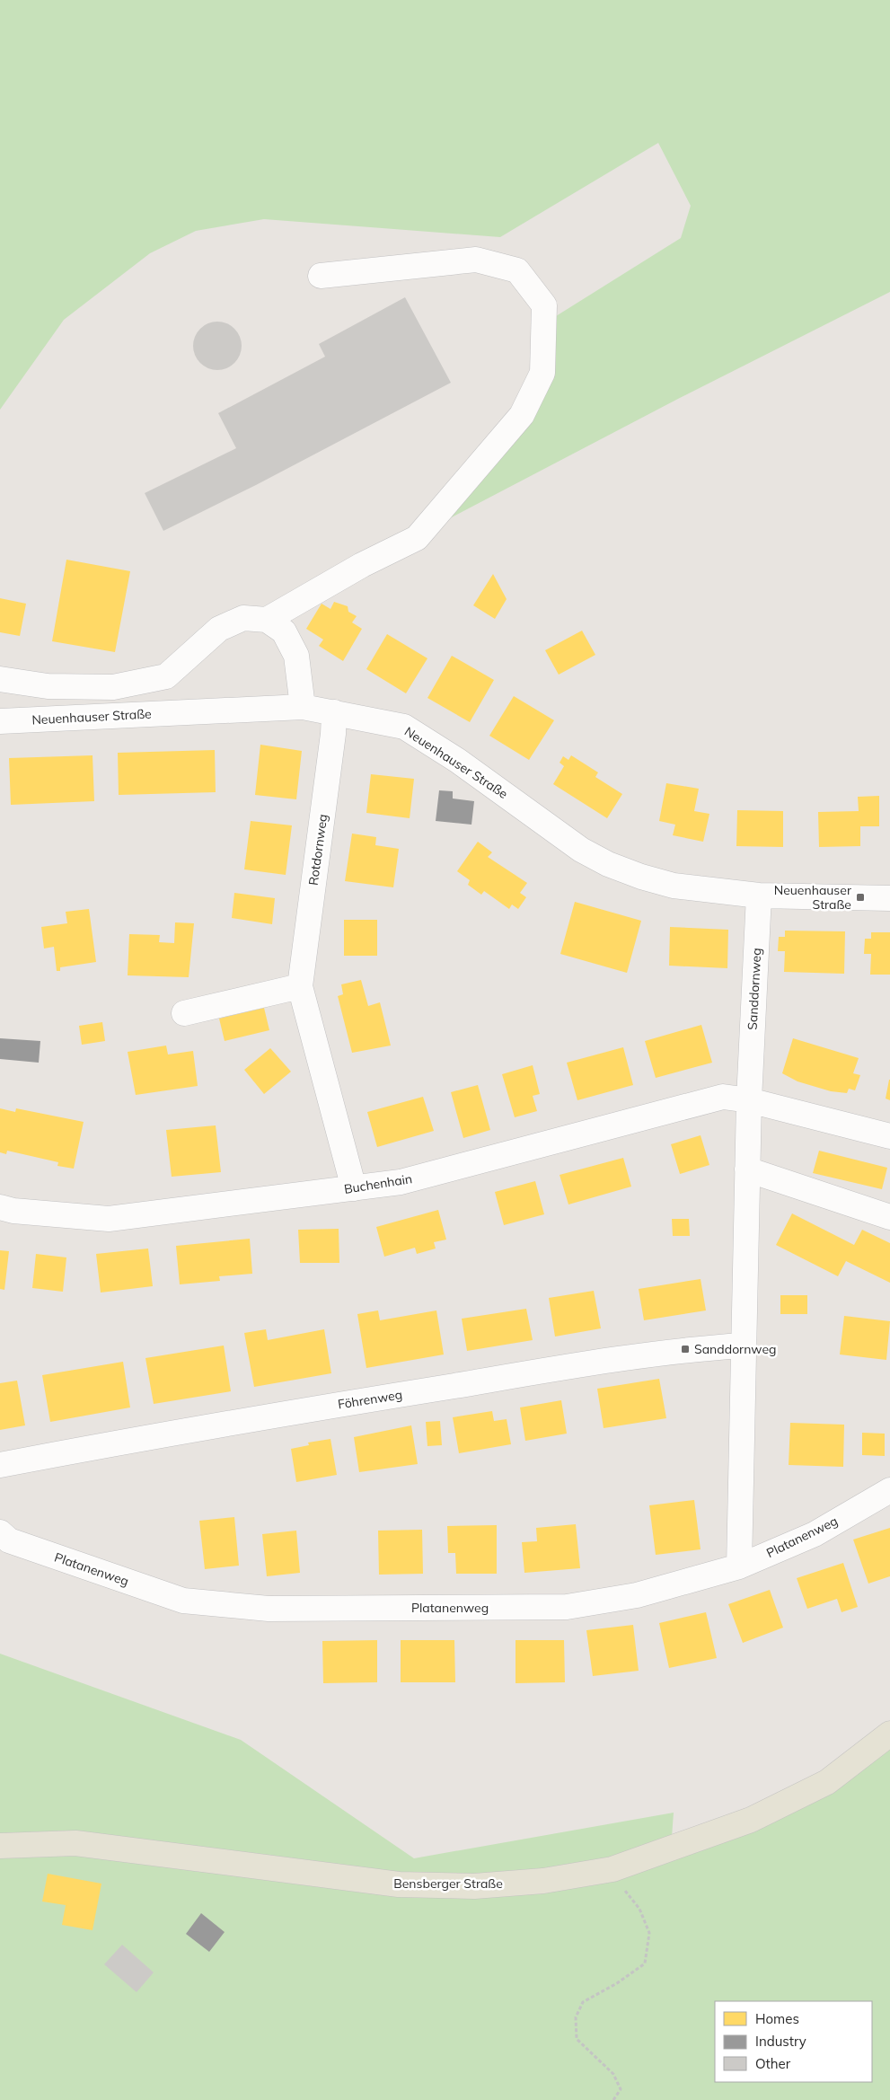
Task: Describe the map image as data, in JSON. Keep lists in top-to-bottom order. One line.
{"streets":{"main road":["Bensberger Straße"],"street":["Neuenhauser Straße","Rotdornweg","Sanddornweg","Buchenhain","Föhrenweg","Platanenweg"]},"crossings":[["Neuenhauser Straße","Rotdornweg"],["Neuenhauser Straße","Sanddornweg"],["Rotdornweg","Buchenhain"],["Sanddornweg","Buchenhain"],["Sanddornweg","Föhrenweg"],["Sanddornweg","Platanenweg"]],"places":{"transit":["Neuenhauser Straße","Sanddornweg"]},"legend":["Homes","Industry","Other"]}
